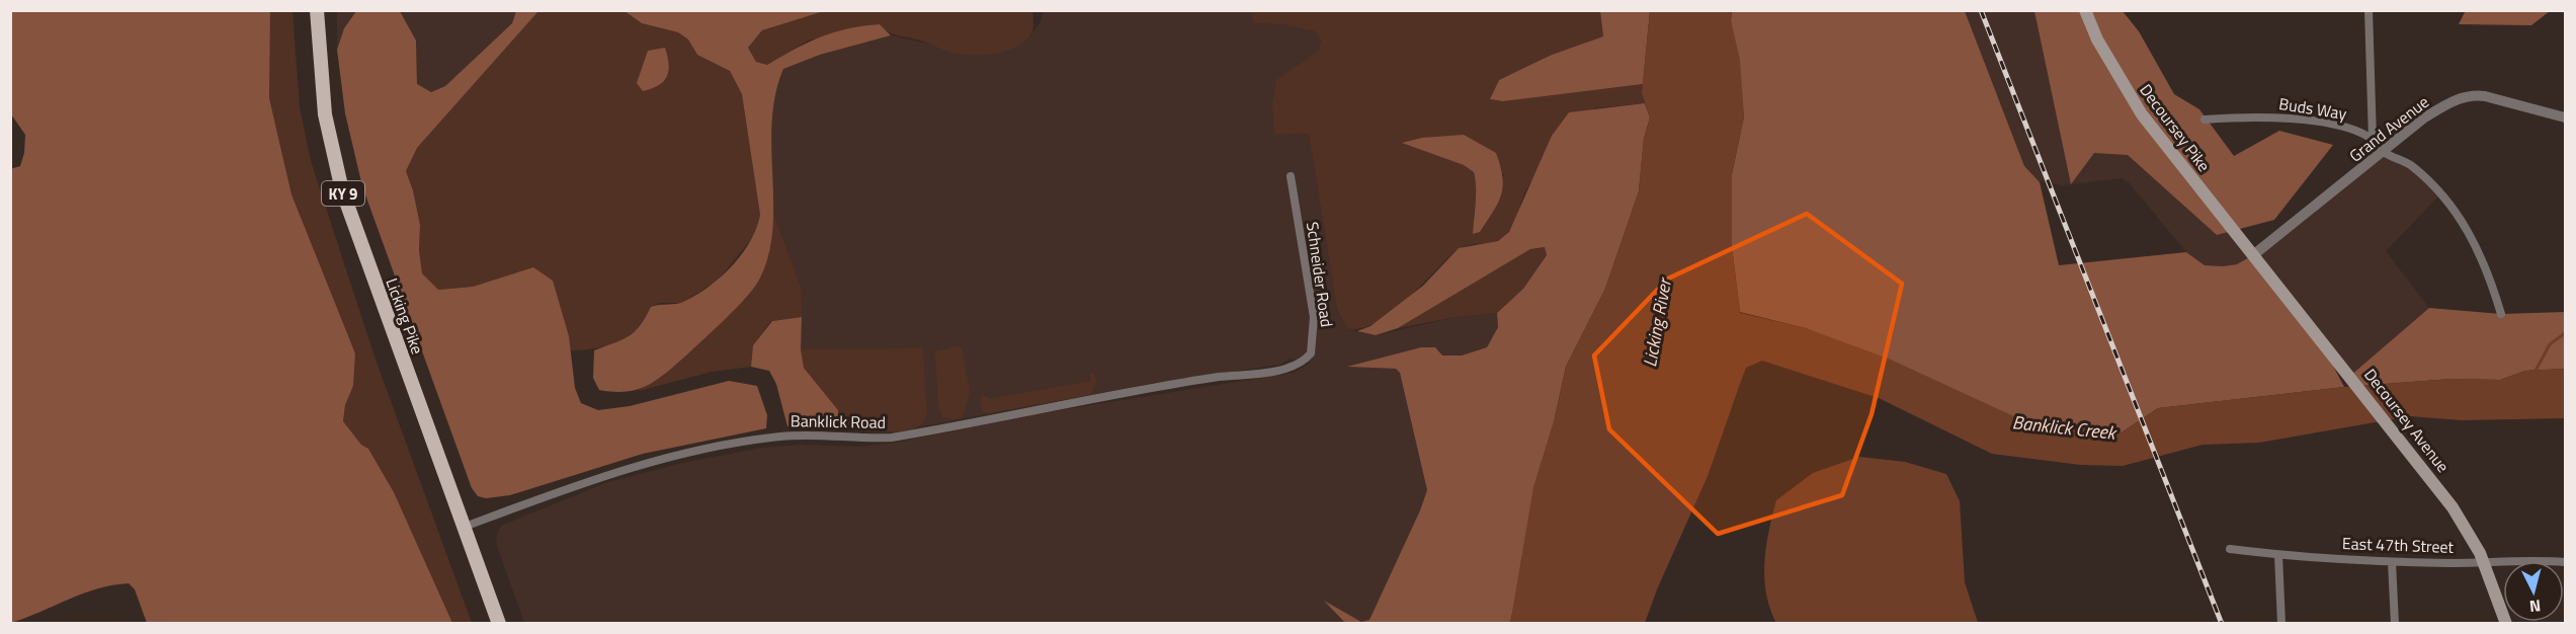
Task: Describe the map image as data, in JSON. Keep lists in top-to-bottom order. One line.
{"streets":{"main road":["Decoursey Pike","KY 9","Licking Pike","Decoursey Avenue"],"street":["Buds Way","Grand Avenue","Schneider Road","Banklick Road","East 47th Street"]},"crossings":[["Decoursey Pike","Grand Avenue"],["Decoursey Pike","Decoursey Avenue"],["Grand Avenue","Decoursey Avenue"],["Schneider Road","Banklick Road"],["Licking Pike","Banklick Road"],["Decoursey Avenue","East 47th Street"]],"water":["Licking River","Banklick Creek"],"north":"bottom"}
